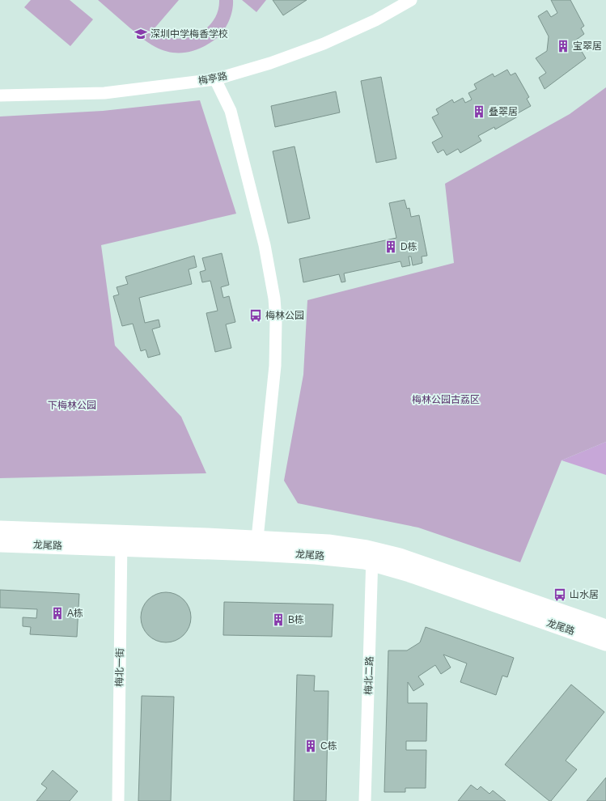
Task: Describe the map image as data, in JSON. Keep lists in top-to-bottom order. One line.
{"streets":{"street":["梅亭路","龙尾路","梅北一街","梅北二路"]},"crossings":[["龙尾路","梅北一街"],["龙尾路","梅北二路"]],"parks":["梅林公园古荔区","下梅林公园"],"places":{"school or university":["深圳中学梅香学校"],"building":["宝翠居","叠翠居","D栋","A栋","B栋","C栋"],"bus stop":["梅林公园","山水居"]}}
